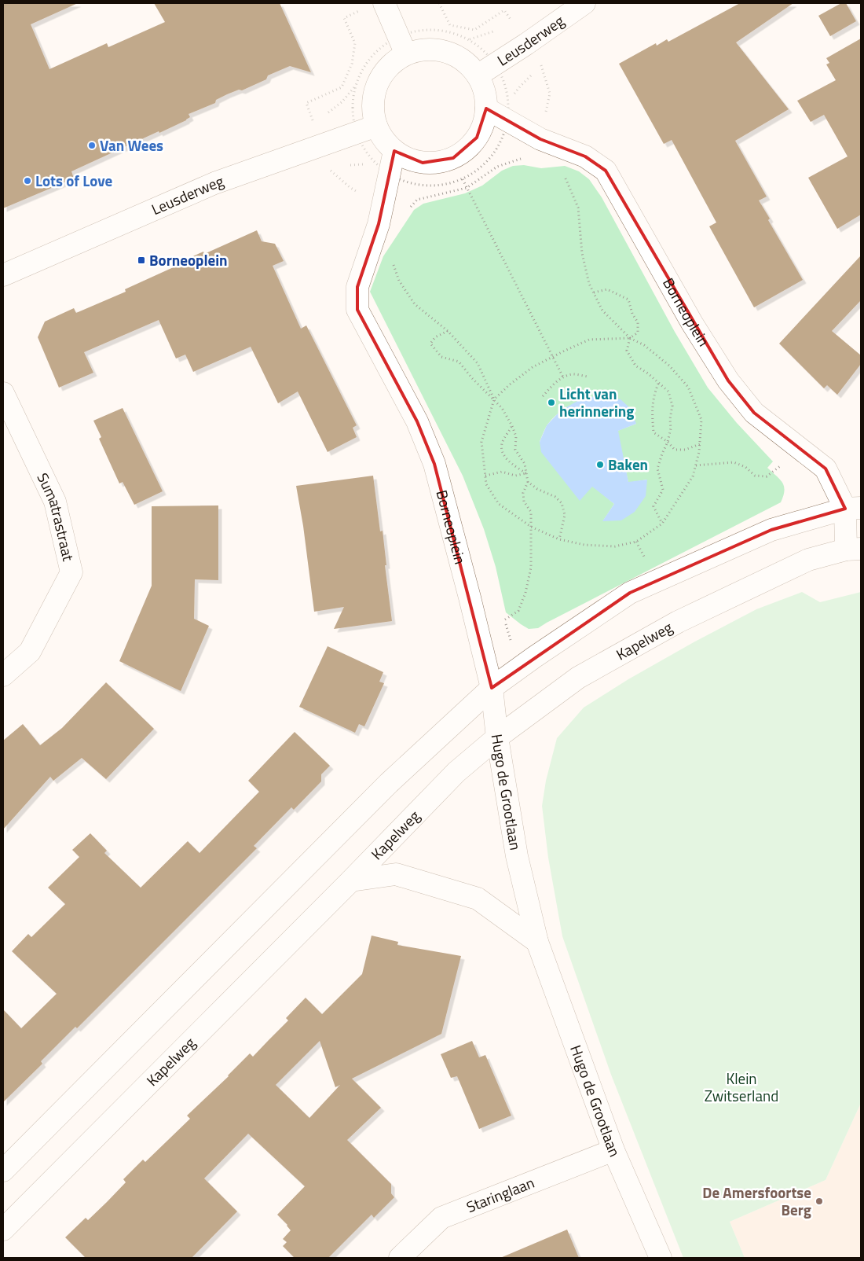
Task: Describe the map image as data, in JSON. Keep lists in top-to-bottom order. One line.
{"streets":{"street":["Leusderweg","Borneoplein","Sumatrastraat","Kapelweg","Hugo de Grootlaan","Staringlaan"]},"crossings":[["Leusderweg","Borneoplein"],["Borneoplein","Kapelweg"],["Borneoplein","Hugo de Grootlaan"],["Kapelweg","Hugo de Grootlaan"],["Hugo de Grootlaan","Staringlaan"]],"parks":["Klein Zwitserland"],"places":{"other":["Van Wees","Lots of Love","Licht van herinnering","Baken","De Amersfoortse Berg"],"transit":["Borneoplein"]}}
